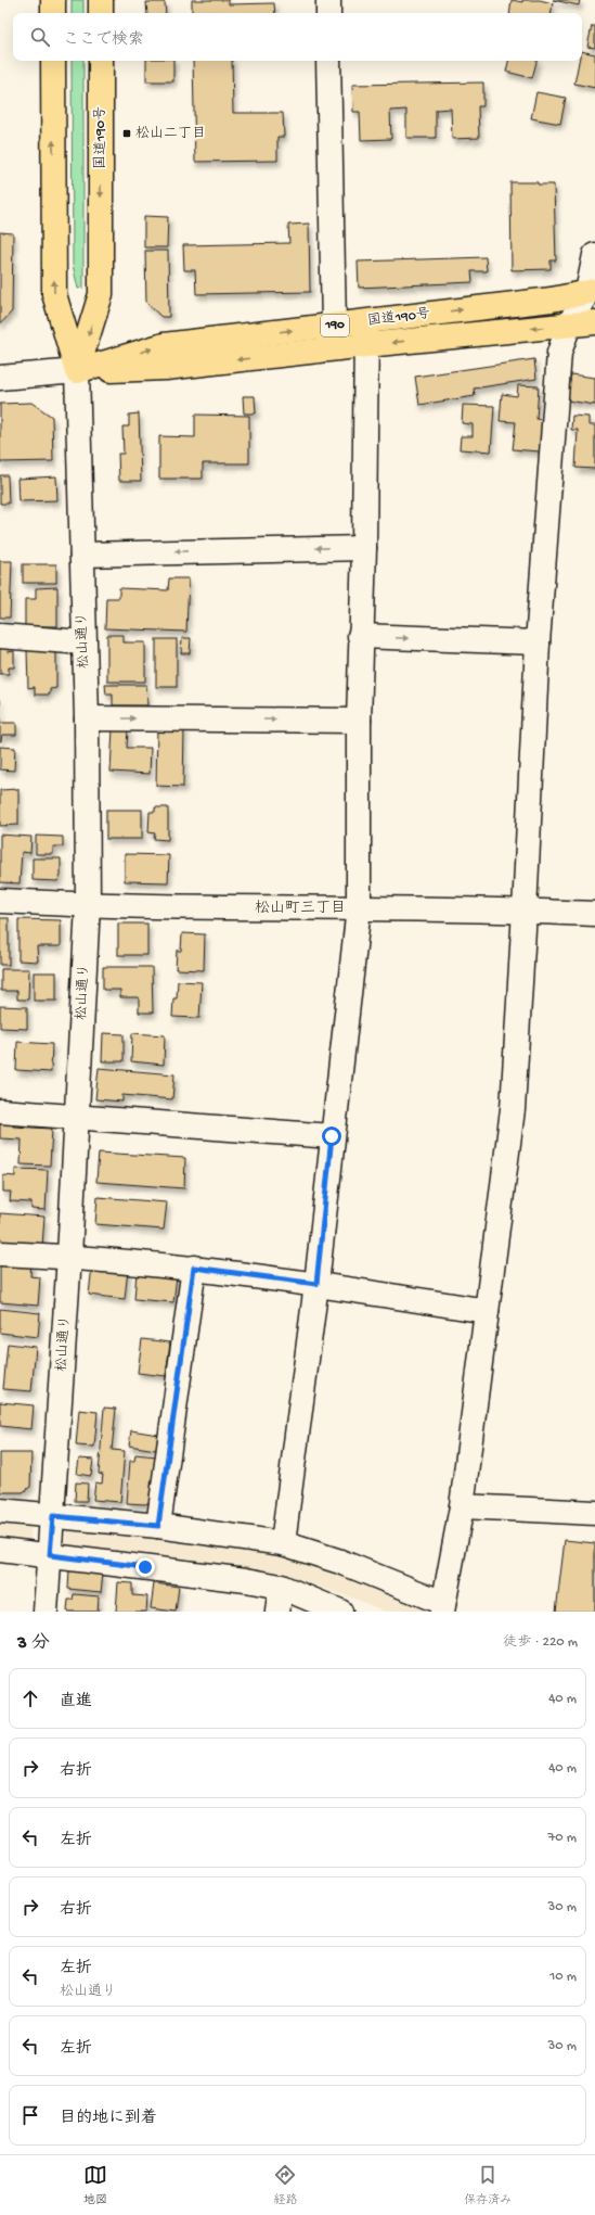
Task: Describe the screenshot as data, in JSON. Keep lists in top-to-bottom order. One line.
{"streets":{"highway":["国道190号","190"],"street":["松山通り"]},"crossings":[["国道190号","松山通り"]],"districts":["松山町三丁目"],"places":{"transit":["松山二丁目"]},"page":{"search":"ここで検索","heading":["3 分","徒歩 · 220 m"],"list":[["直進","40 m"],["右折","40 m"],["左折","70 m"],["右折","30 m"],["左折","松山通り","10 m"],["左折","30 m"],"目的地に到着"],"nav":["地図","経路","保存済み"]}}
